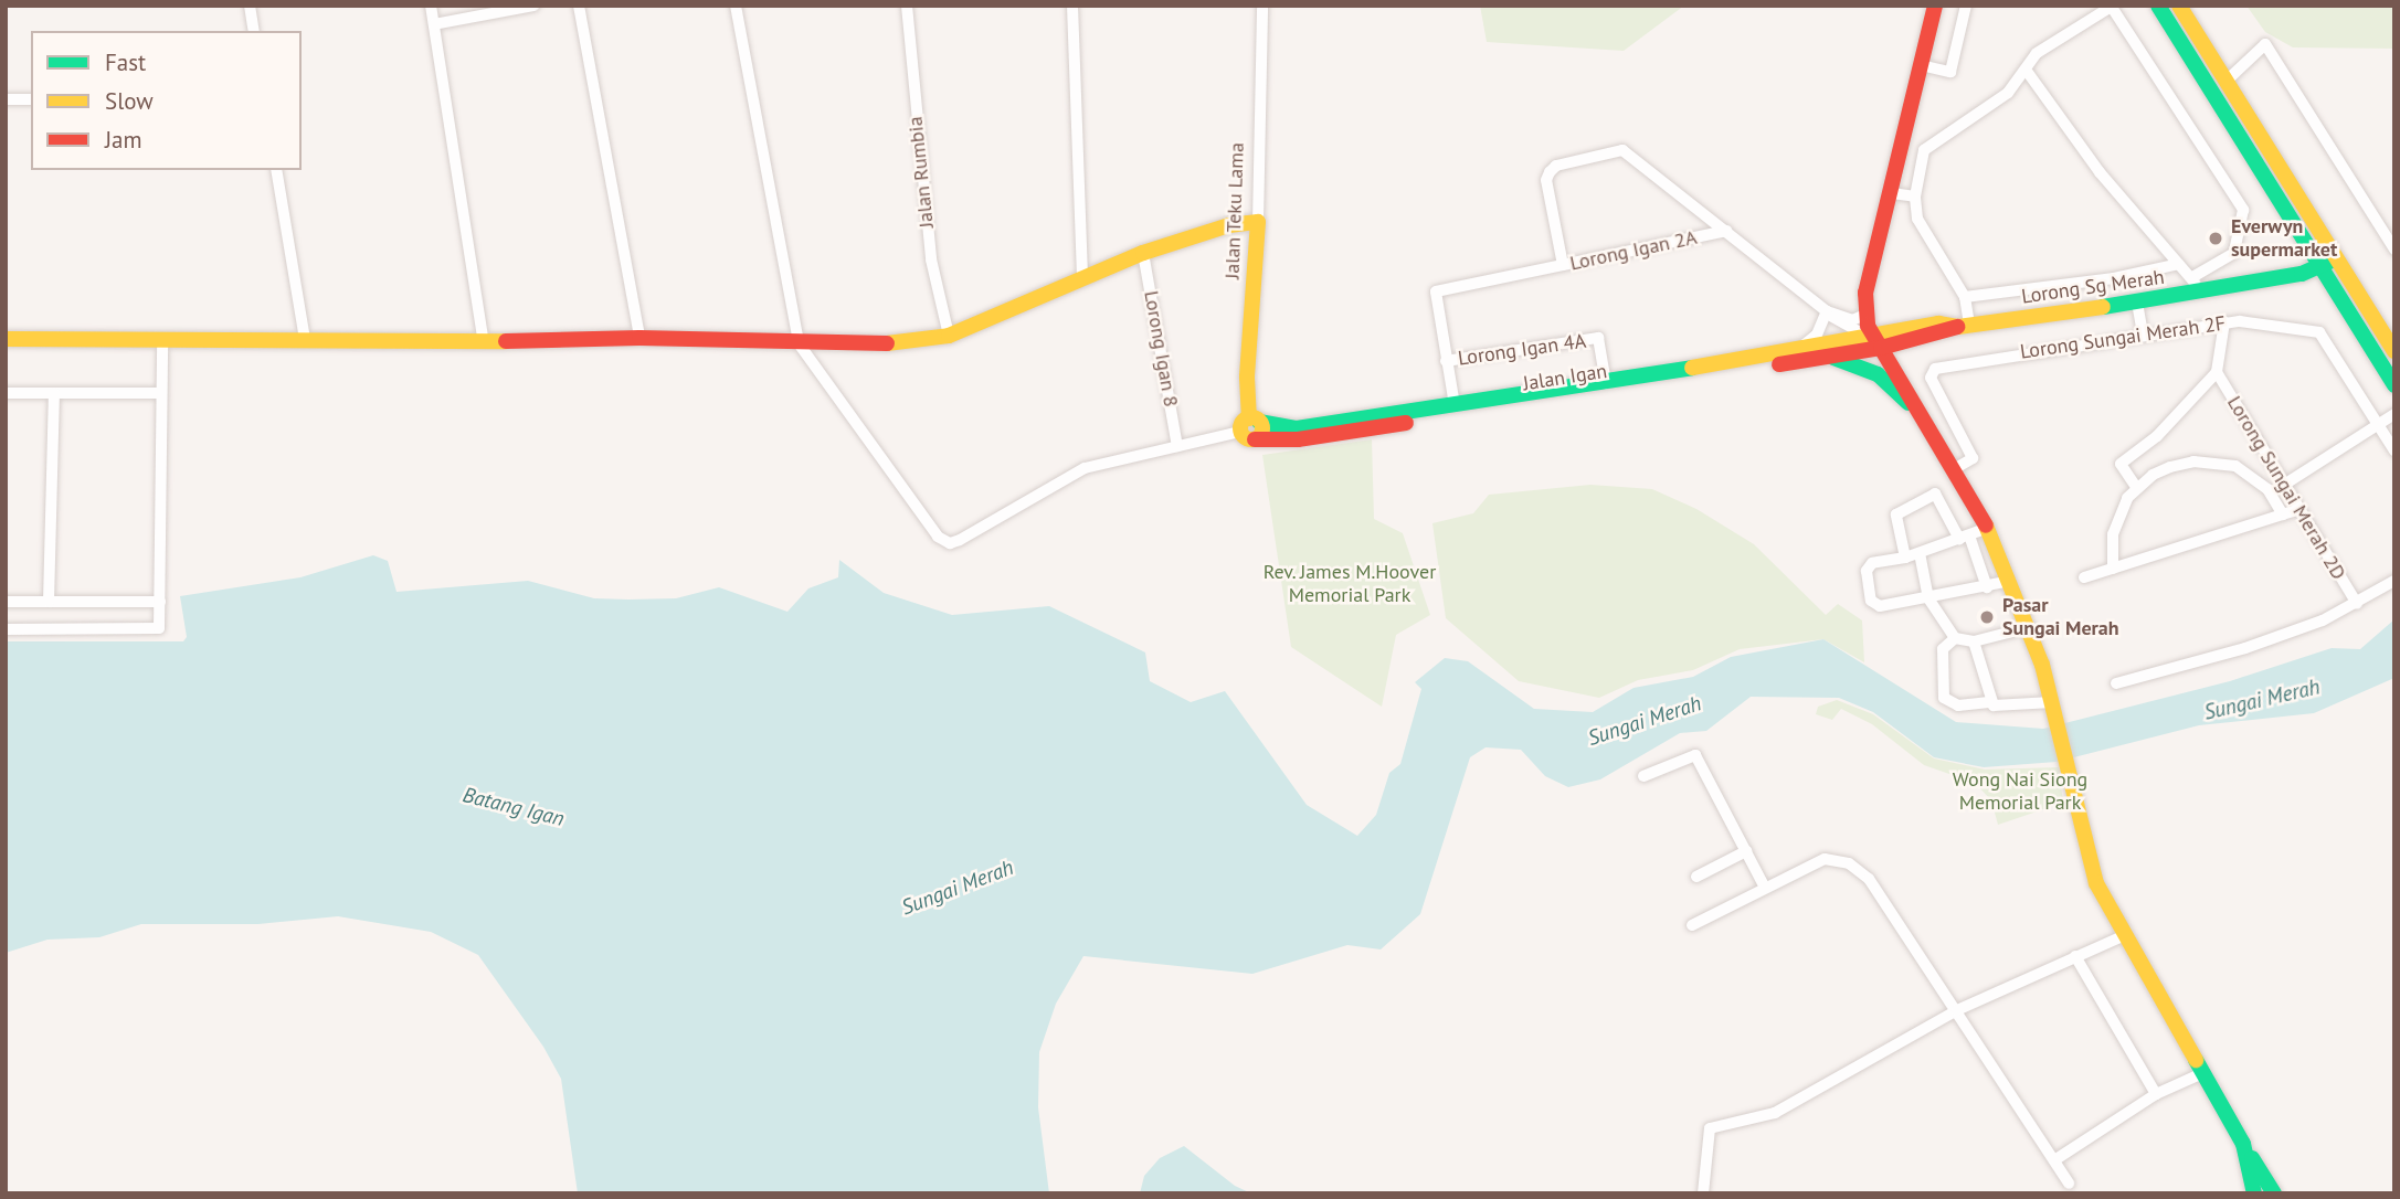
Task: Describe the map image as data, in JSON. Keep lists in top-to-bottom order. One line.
{"streets":{"street":["Jalan Rumbia","Jalan Teku Lama","Lorong Igan 2A","Lorong Sg Merah","Lorong Sungai Merah 2F","Lorong Igan 8","Lorong Igan 4A","Jalan Igan","Lorong Sungai Merah 2D"]},"crossings":[["Jalan Teku Lama","Jalan Igan"],["Lorong Igan 2A","Lorong Igan 4A"],["Lorong Sg Merah","Jalan Igan"],["Lorong Igan 4A","Jalan Igan"]],"water":["Sungai Merah","Batang Igan"],"parks":["Rev. James M.Hoover Memorial Park","Wong Nai Siong Memorial Park"],"places":["Everwyn supermarket","Pasar Sungai Merah"],"legend":["Fast","Slow","Jam"]}
